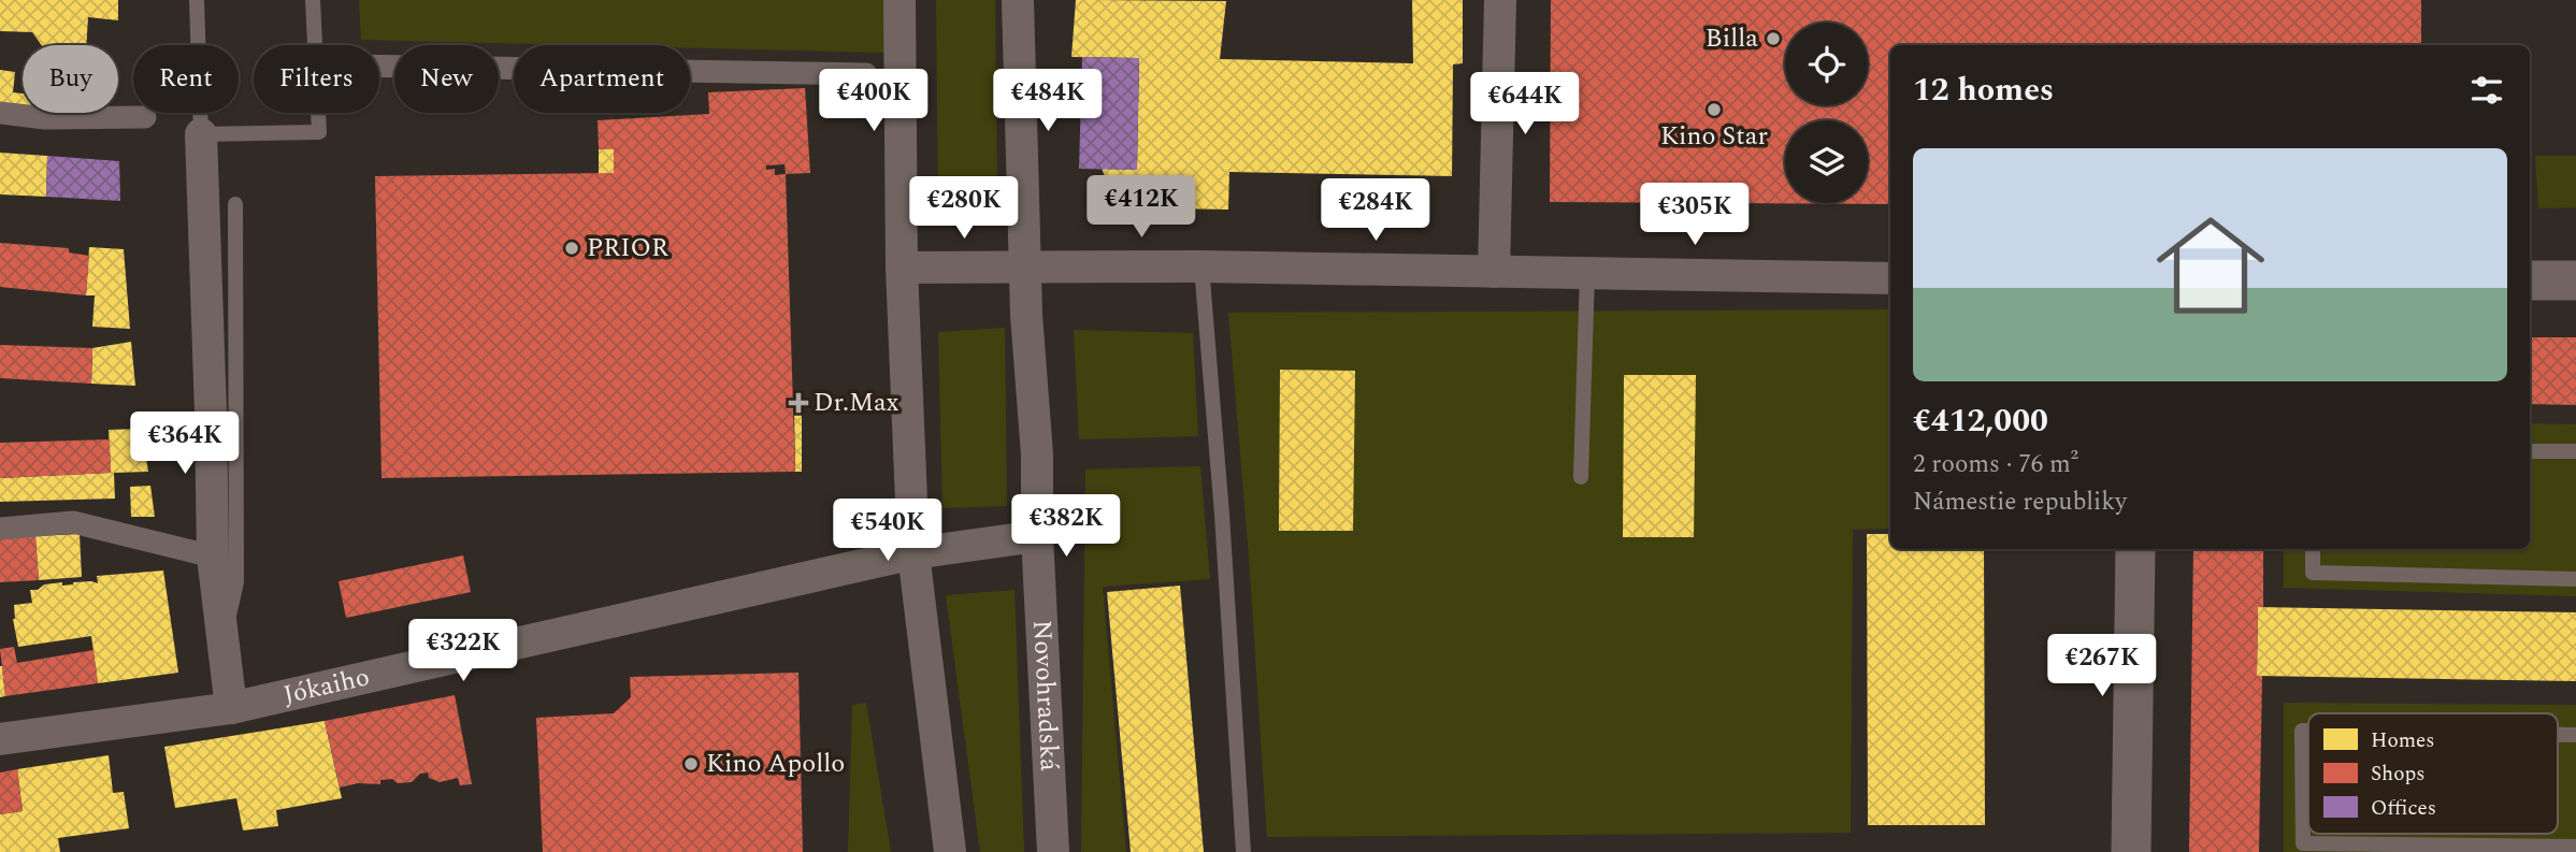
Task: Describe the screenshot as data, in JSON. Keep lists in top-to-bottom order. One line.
{"streets":{"street":["Jókaiho","Novohradská"]},"places":{"other":["Billa","Kino Star","PRIOR","Kino Apollo"],"health":["Dr.Max"]},"legend":["Homes","Shops","Offices"],"page":{"chip":["Buy","Rent","Filters","New","Apartment"],"heading":"12 homes","price":["€400K","€484K","€644K","€412K","€280K","€284K","€305K","€364K","€382K","€540K","€322K","€267K"],"list":[{"name":"€412,000","note":"2 rooms · 76 m² · Námestie republiky"}]}}
